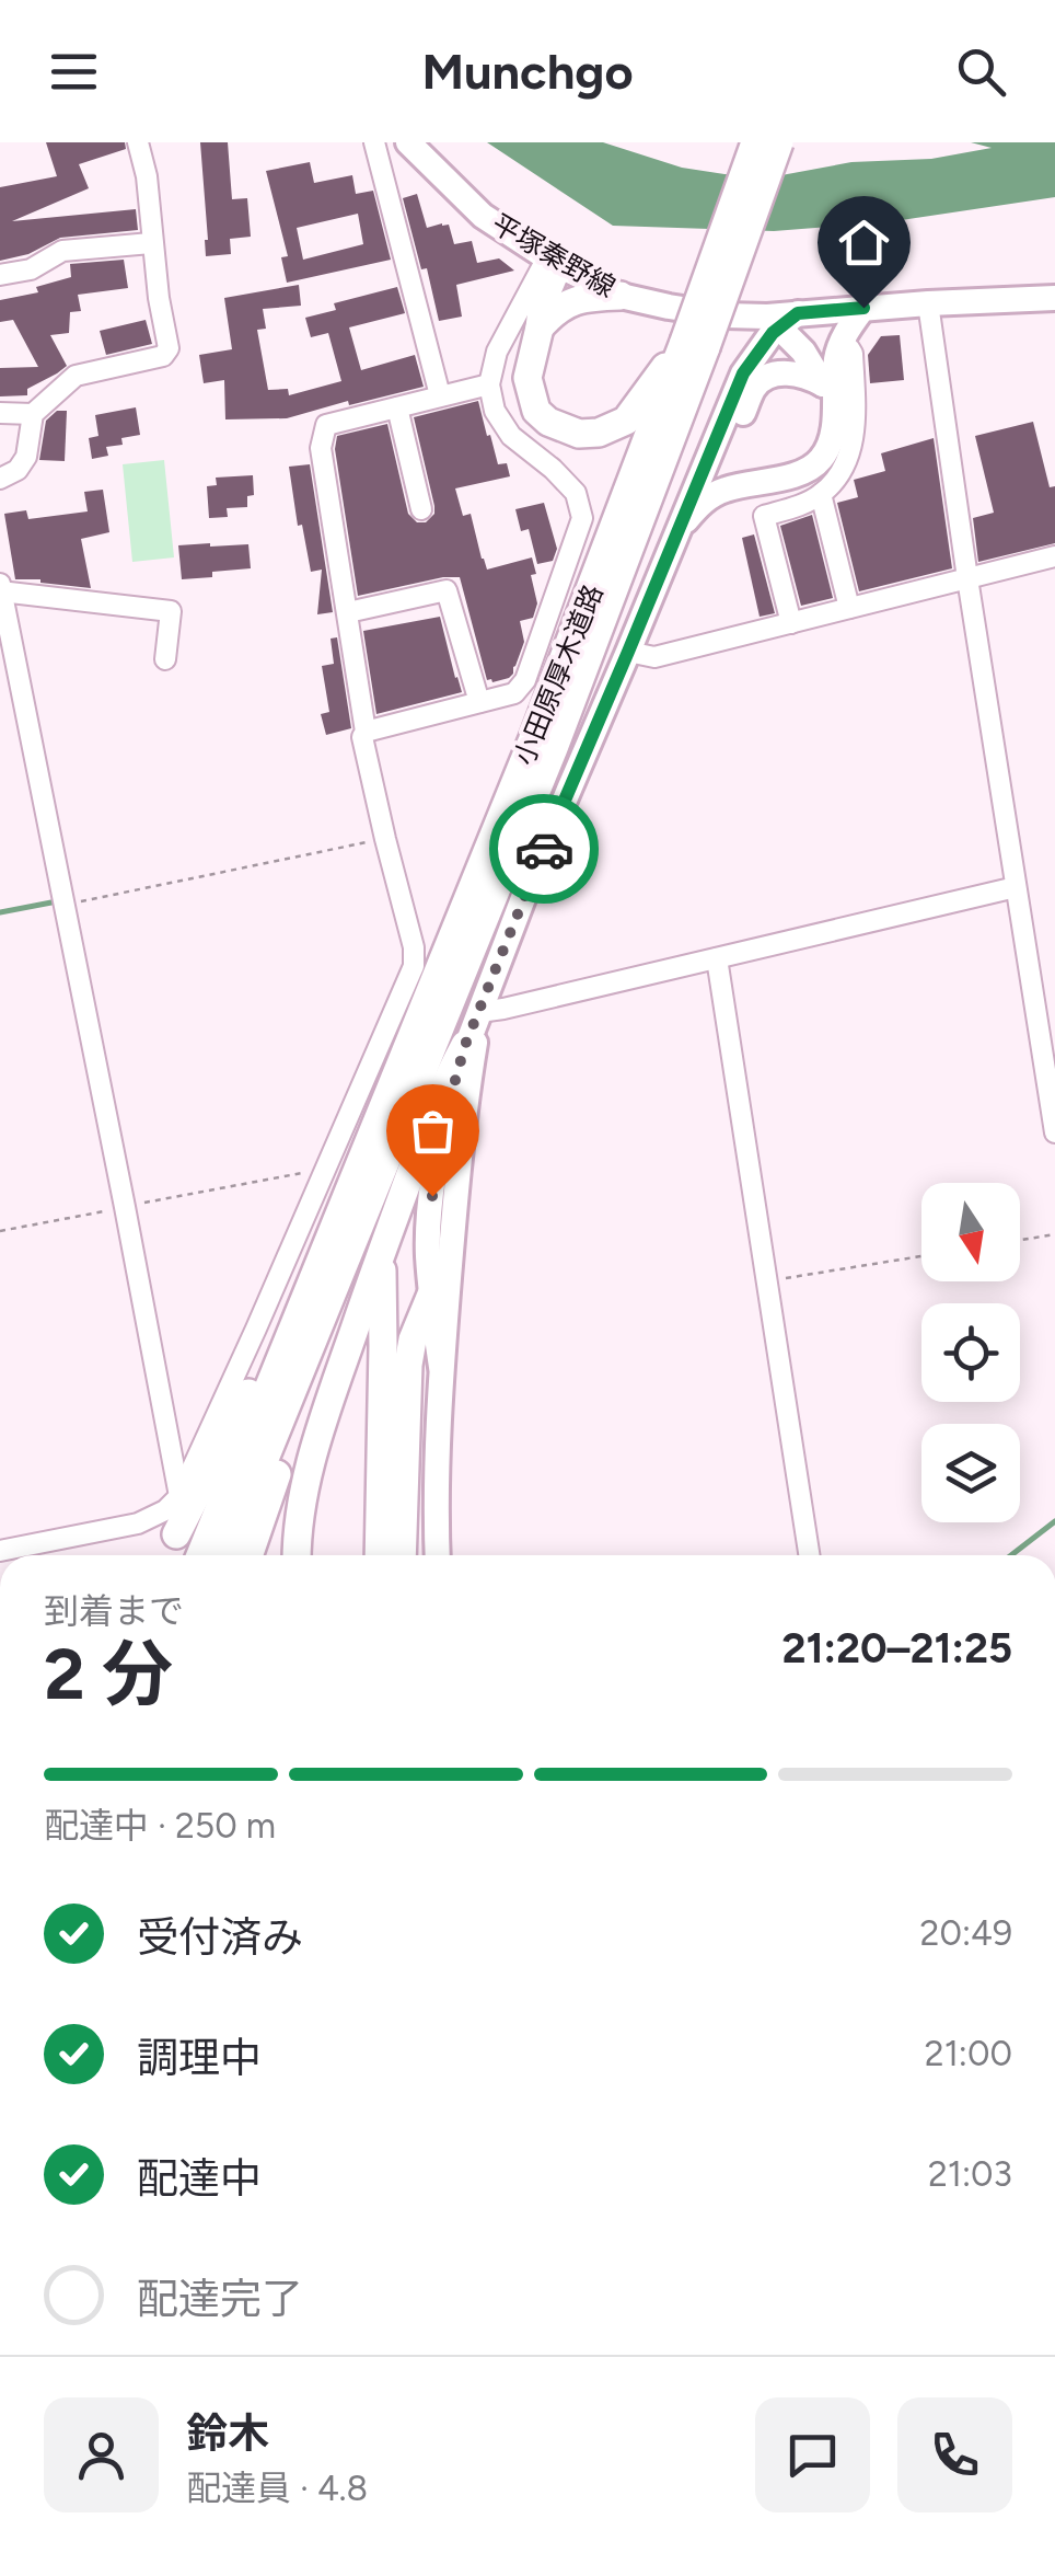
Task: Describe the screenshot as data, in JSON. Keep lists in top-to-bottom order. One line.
{"streets":{"highway":["小田原厚木道路"],"main road":["平塚秦野線"]},"north":"bottom","page":{"header":"Munchgo","heading":["2 分","到着まで","21:20–21:25"],"panel":["鈴木","配達員 · 4.8"],"bar":"配達中 · 250 m","list":[["受付済み","20:49"],["調理中","21:00"],["配達中","21:03"],"配達完了"]}}
